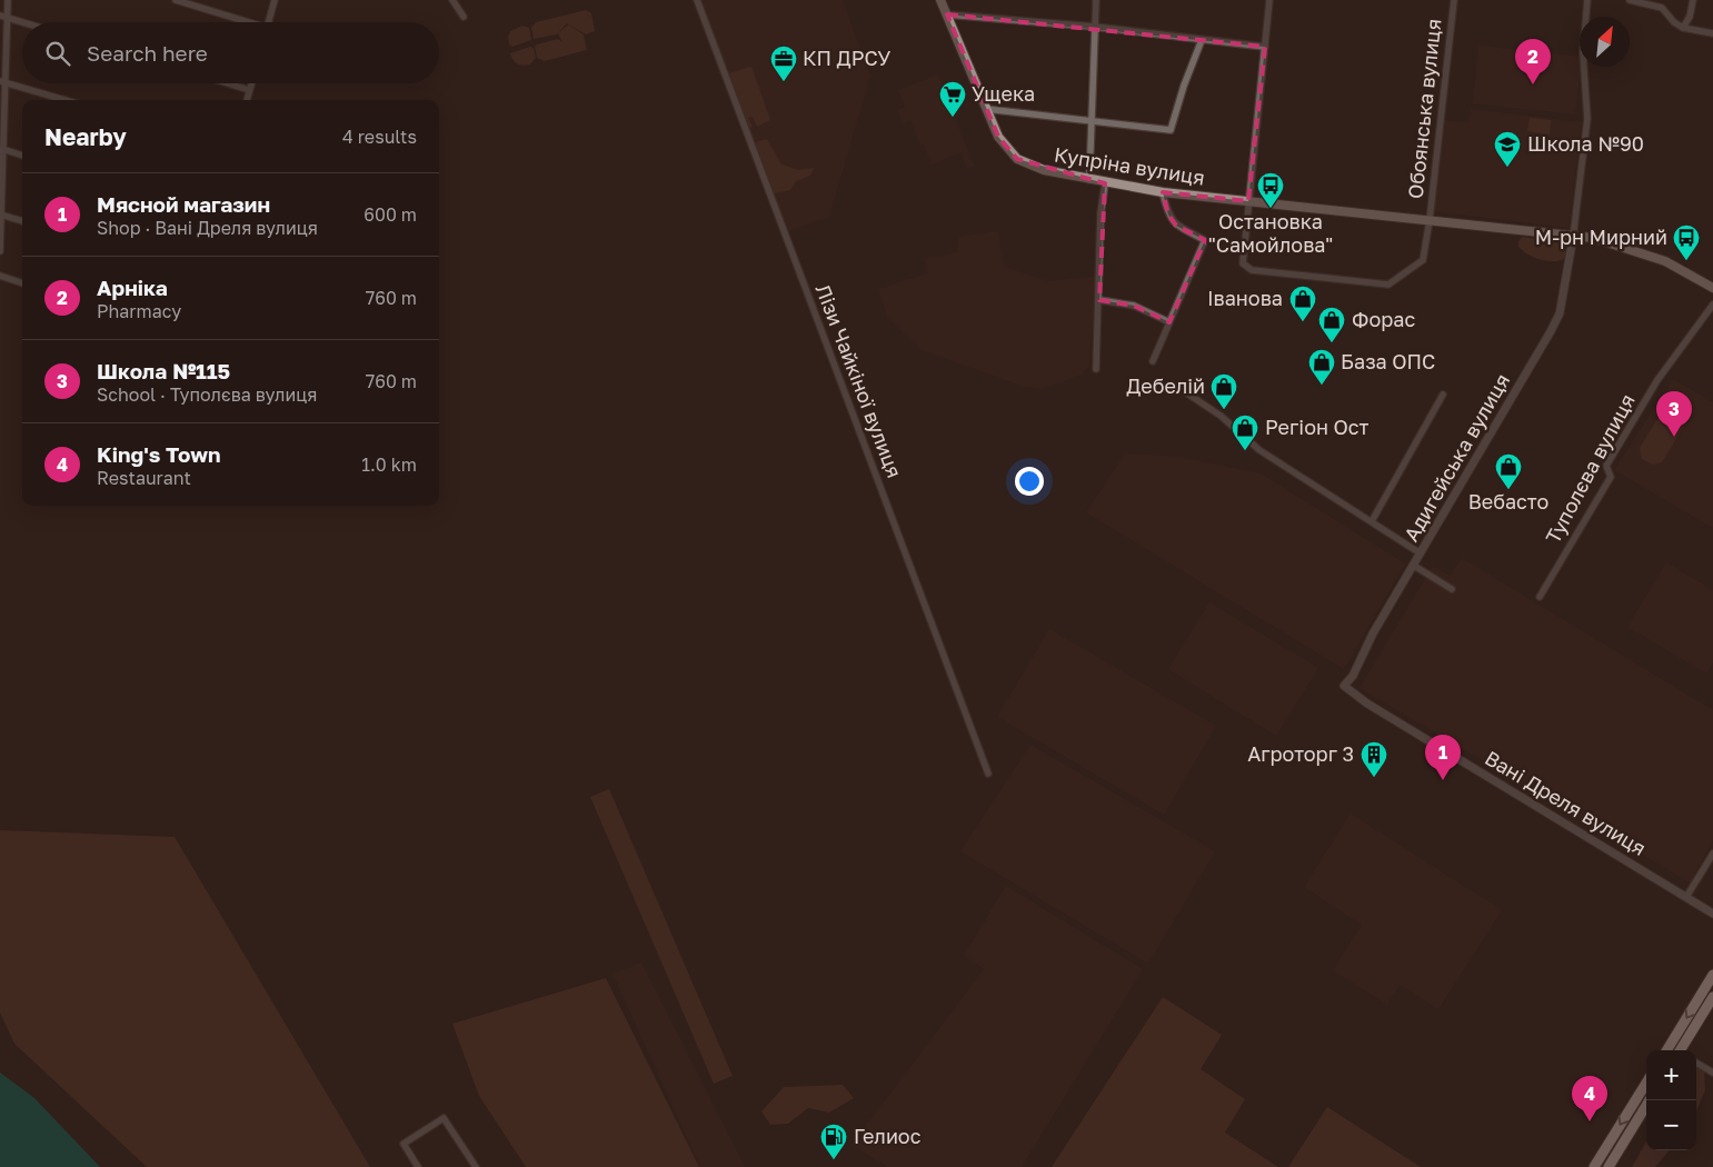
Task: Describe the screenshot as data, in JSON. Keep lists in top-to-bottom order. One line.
{"streets":{"main road":["Купріна вулиця"],"street":["Обоянська вулиця","Лізи Чайкіної вулиця","Адигейська вулиця","Туполєва вулиця","Вані Дреля вулиця"]},"crossings":[["Обоянська вулиця","Купріна вулиця"],["Купріна вулиця","Адигейська вулиця"],["Адигейська вулиця","Вані Дреля вулиця"]],"places":{"office":["КП ДРСУ"],"supermarket":["Ущека"],"school or university":["Школа №90"],"bus stop":["Остановка \"Самойлова\"","М-рн Мирний"],"shop":["Іванова","Форас","База ОПС","Дебелій","Регіон Ост","Вебасто"],"building":["Агроторг 3"],"fuel station":["Гелиос"]},"north":"top right","page":{"search":"Search here","pins":["2","3","1","4"],"heading":["Nearby","4 results"],"list":[{"mark":"1","name":"Мясной магазин","note":"Shop · Вані Дреля вулиця","value":"600 m"},{"mark":"2","name":"Арніка","note":"Pharmacy","value":"760 m"},{"mark":"3","name":"Школа №115","note":"School · Туполєва вулиця","value":"760 m"},{"mark":"4","name":"King's Town","note":"Restaurant","value":"1.0 km"}],"map_buttons":["+","−"]}}
